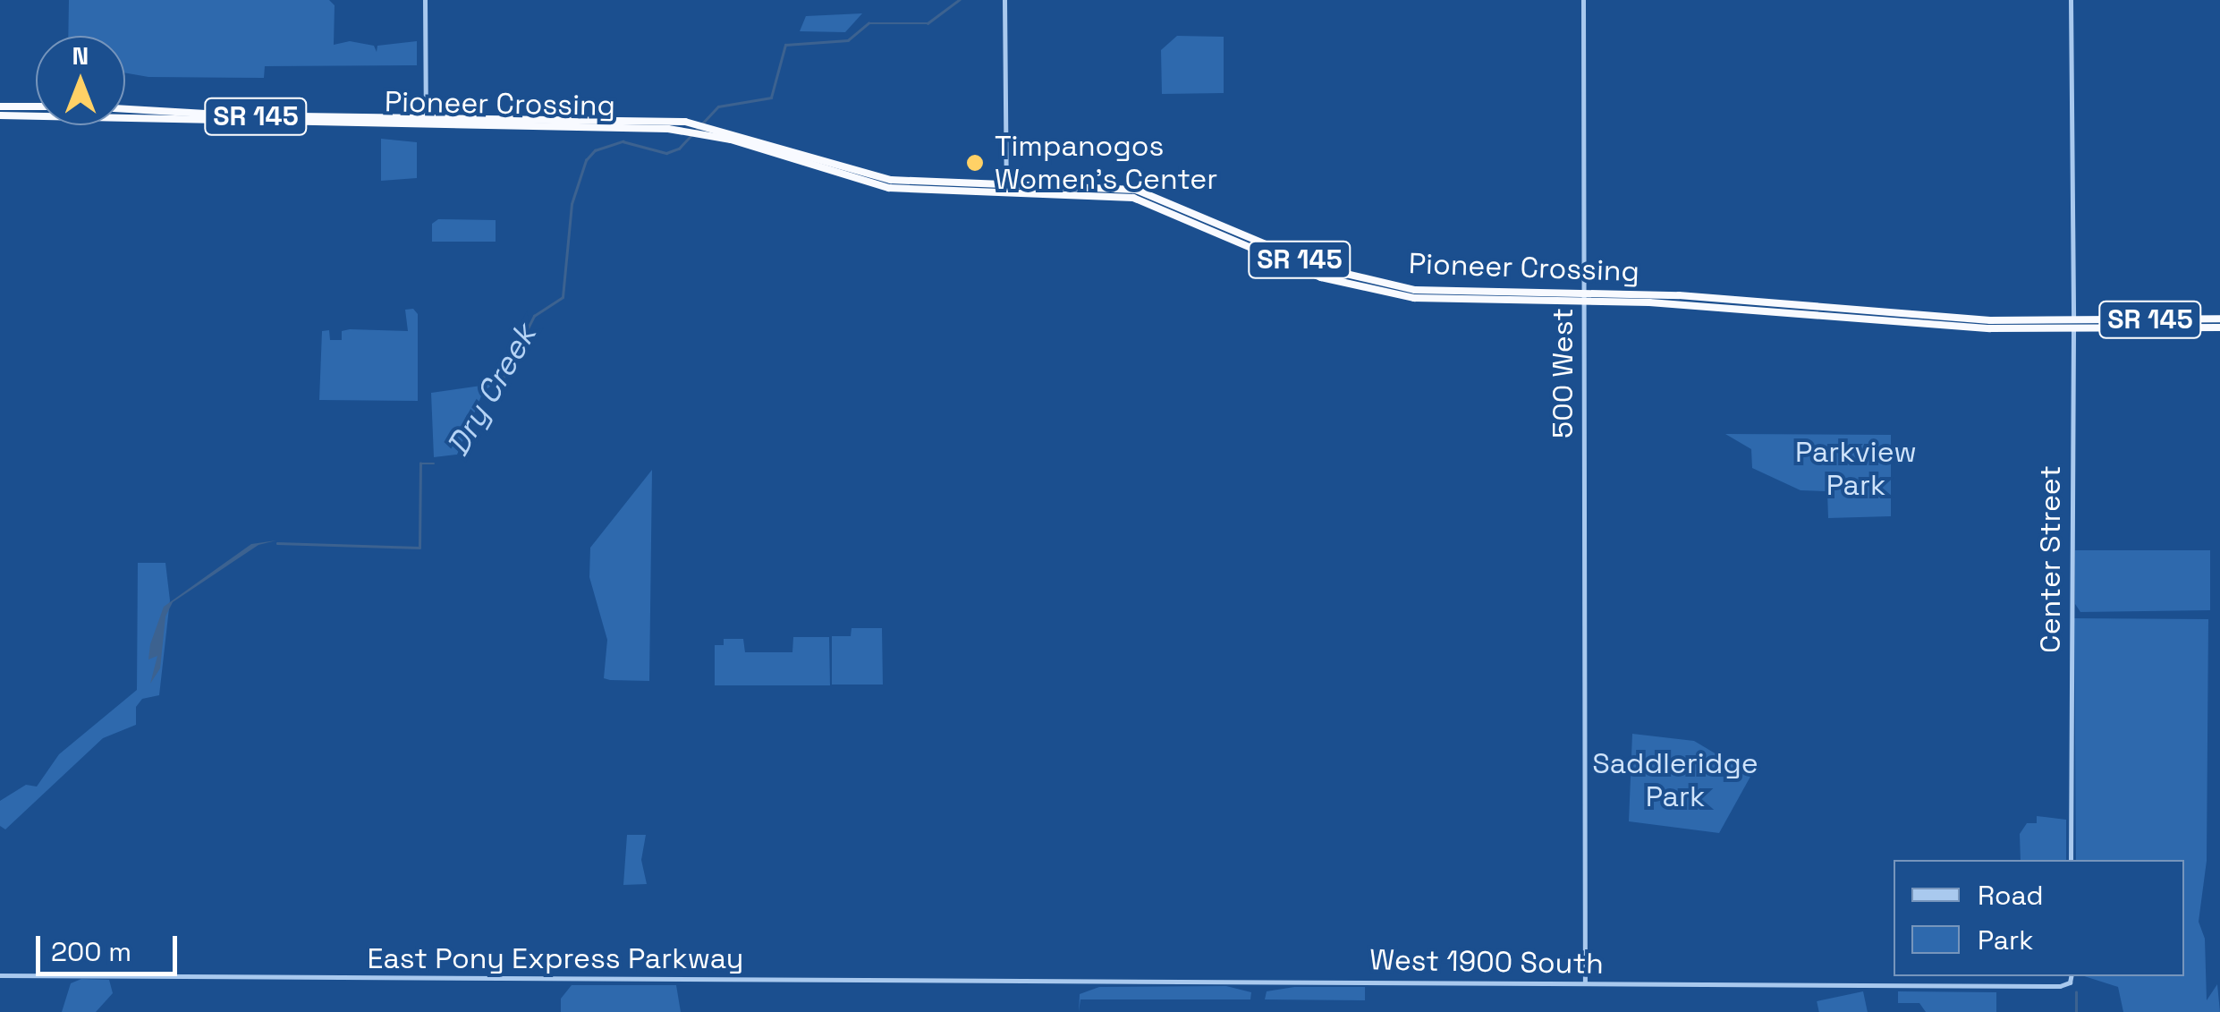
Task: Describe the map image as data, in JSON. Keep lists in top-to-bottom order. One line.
{"streets":{"highway":["Pioneer Crossing","SR 145"],"street":["500 West","Center Street","East Pony Express Parkway","West 1900 South"]},"crossings":[["Pioneer Crossing","SR 145"],["Pioneer Crossing","500 West"],["Pioneer Crossing","Center Street"],["SR 145","Center Street"],["500 West","West 1900 South"],["East Pony Express Parkway","West 1900 South"]],"water":["Dry Creek"],"parks":["Parkview Park","Saddleridge Park"],"places":["Timpanogos Women's Center"],"legend":["Road","Park"],"scale_bar":"200 m","north":"top"}
